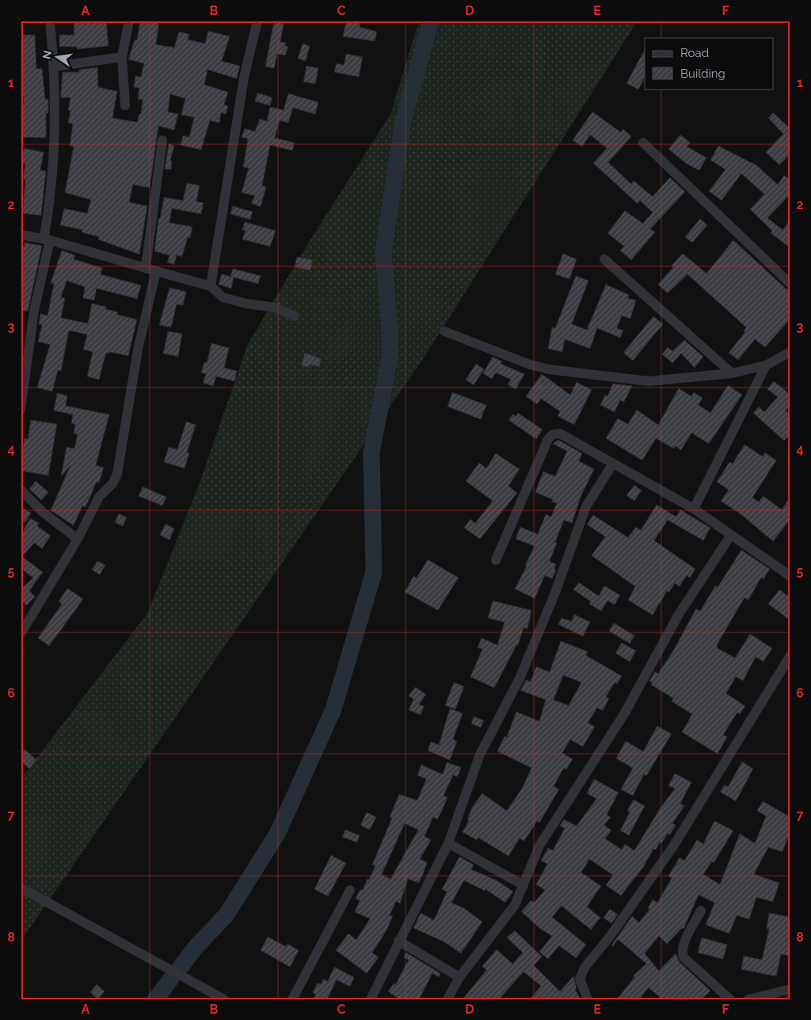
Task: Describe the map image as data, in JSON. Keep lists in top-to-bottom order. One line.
{"legend":["Road","Building"],"north":"left","grid":{"columns":["A","B","C","D","E","F"],"rows":["1","2","3","4","5","6","7","8"]}}
